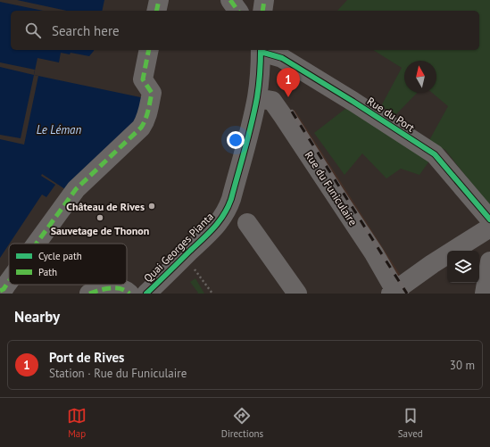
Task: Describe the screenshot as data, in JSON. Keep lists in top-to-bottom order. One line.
{"streets":{"street":["Rue du Port","Rue du Funiculaire","Quai Georges Pianta"]},"crossings":[["Rue du Funiculaire","Quai Georges Pianta"]],"water":["Le Léman"],"places":["Château de Rives","Sauvetage de Thonon"],"legend":["Cycle path","Path"],"north":"top","page":{"search":"Search here","pins":"1","heading":"Nearby","list":[{"mark":"1","name":"Port de Rives","note":"Station · Rue du Funiculaire","value":"30 m"}],"nav":["Map","Directions","Saved"]}}
